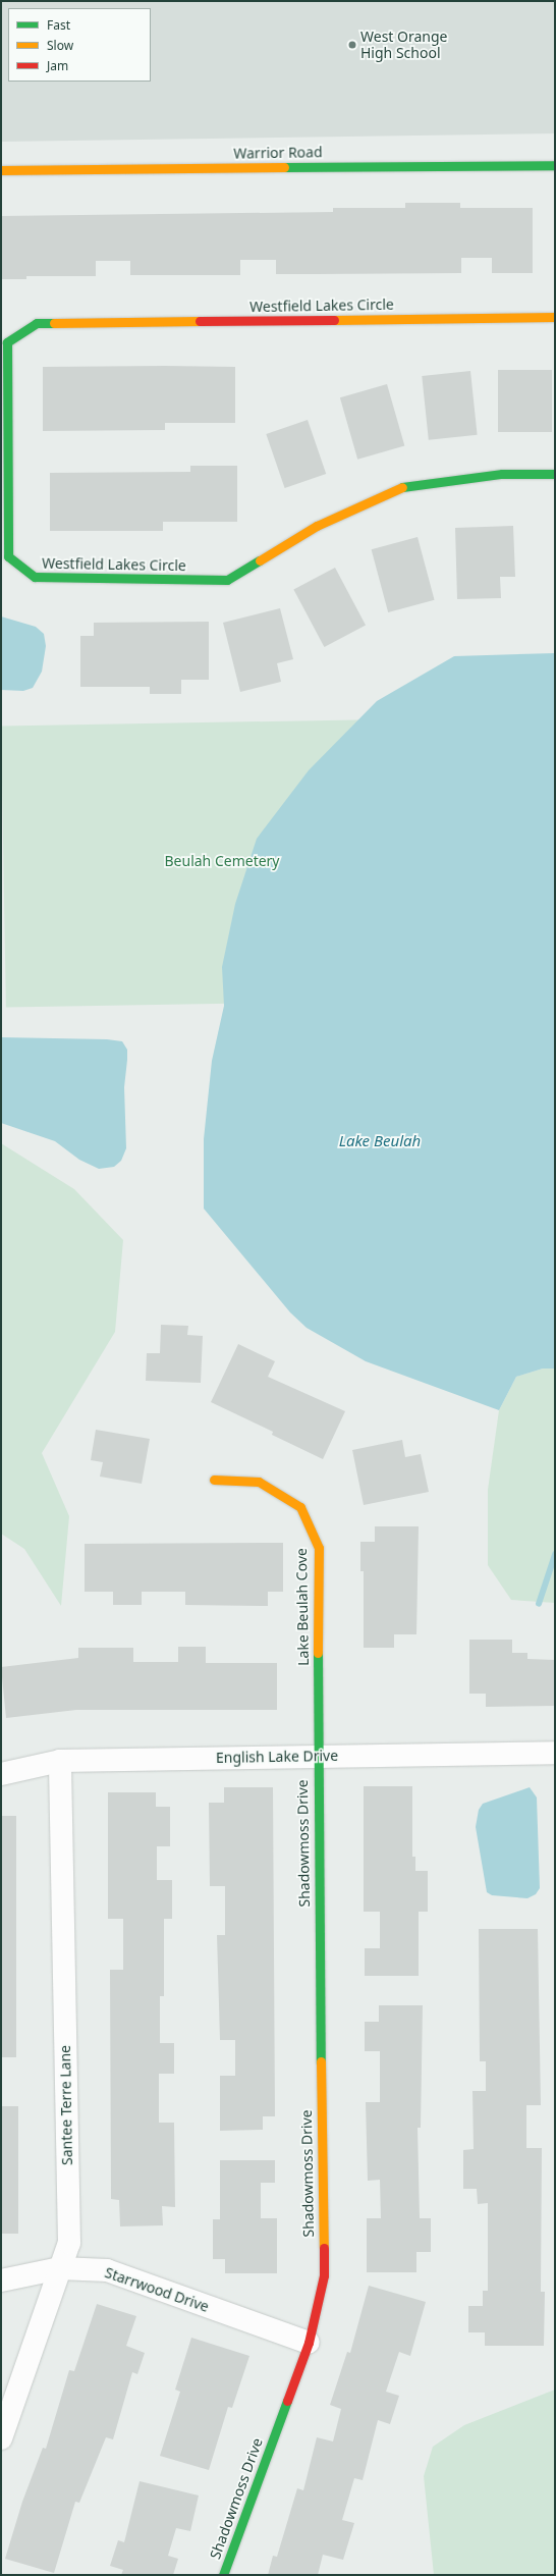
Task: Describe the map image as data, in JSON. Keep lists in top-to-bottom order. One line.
{"streets":{"street":["Warrior Road","Westfield Lakes Circle","Lake Beulah Cove","English Lake Drive","Shadowmoss Drive","Santee Terre Lane","Starrwood Drive"]},"crossings":[["Lake Beulah Cove","English Lake Drive"],["Lake Beulah Cove","Shadowmoss Drive"],["English Lake Drive","Shadowmoss Drive"],["English Lake Drive","Santee Terre Lane"],["Shadowmoss Drive","Starrwood Drive"],["Santee Terre Lane","Starrwood Drive"]],"water":["Lake Beulah"],"parks":["Beulah Cemetery"],"places":["West Orange High School"],"legend":["Fast","Slow","Jam"]}
